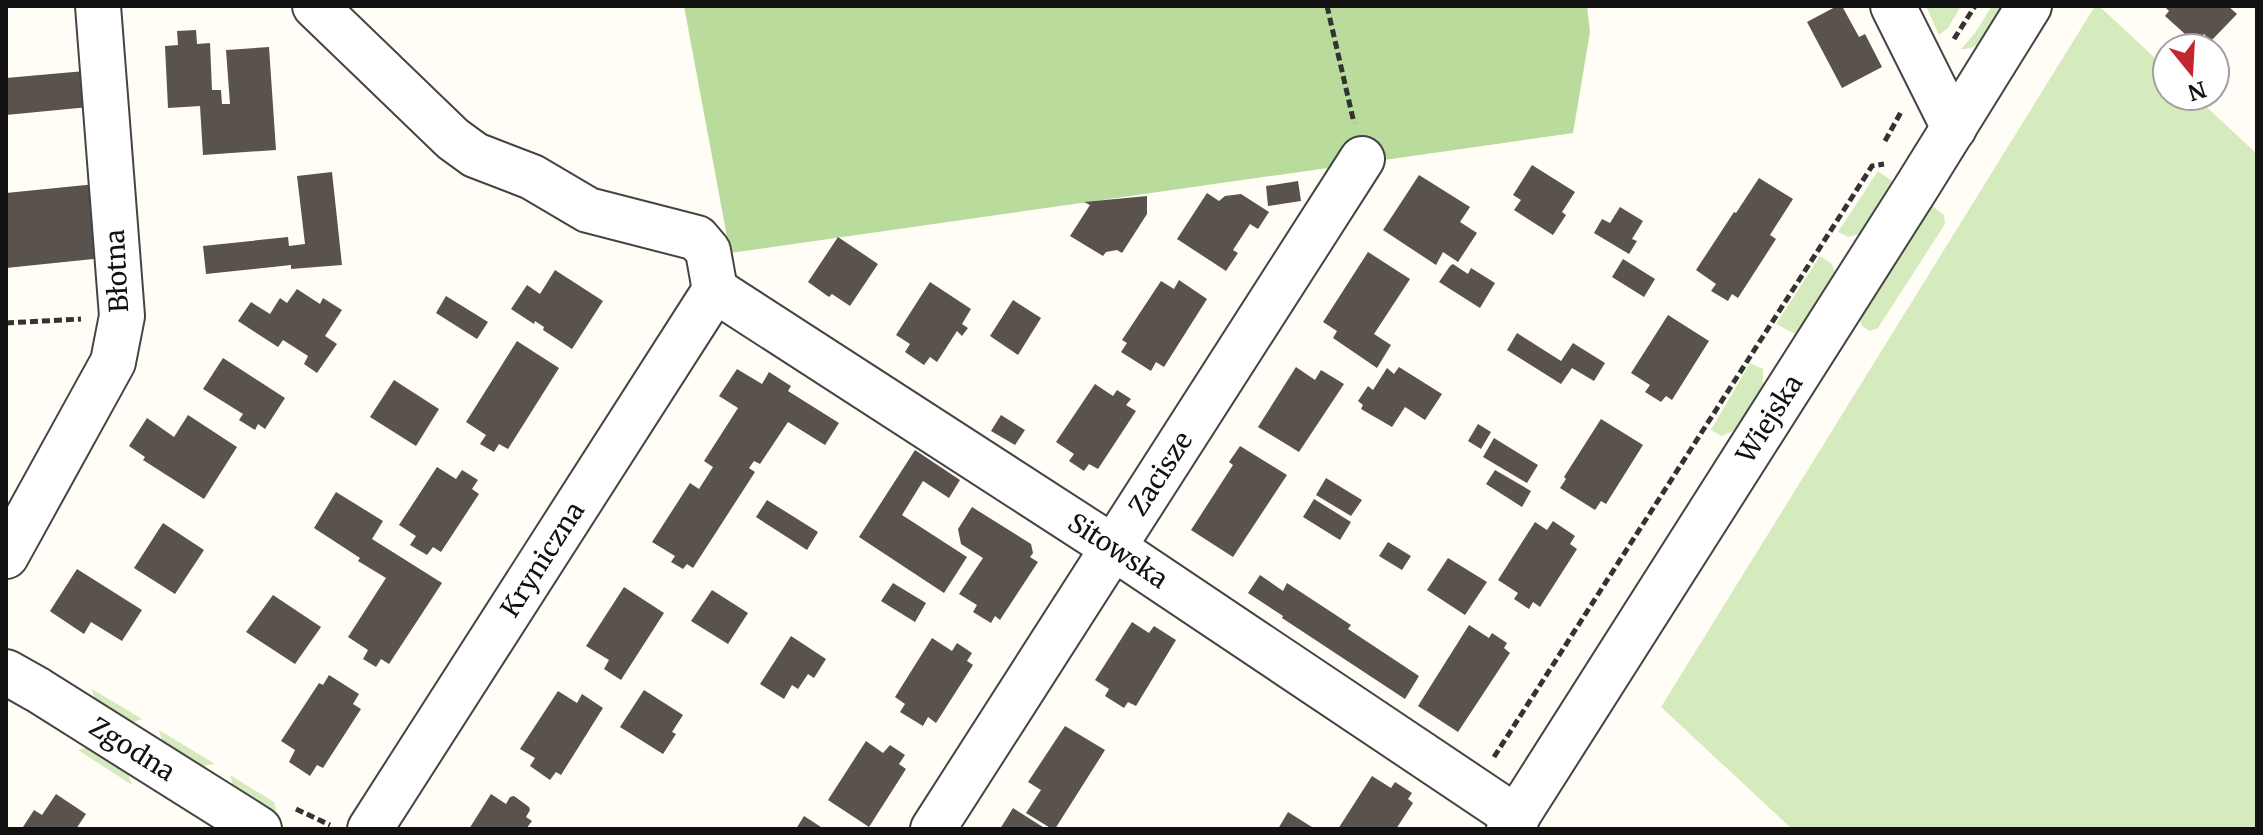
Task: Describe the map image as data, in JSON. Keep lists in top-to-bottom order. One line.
{"streets":{"street":["Błotna","Wiejska","Zacisze","Sitowska","Kryniczna","Zgodna"]},"crossings":[["Wiejska","Sitowska"],["Zacisze","Sitowska"],["Sitowska","Kryniczna"]],"north":"bottom"}
